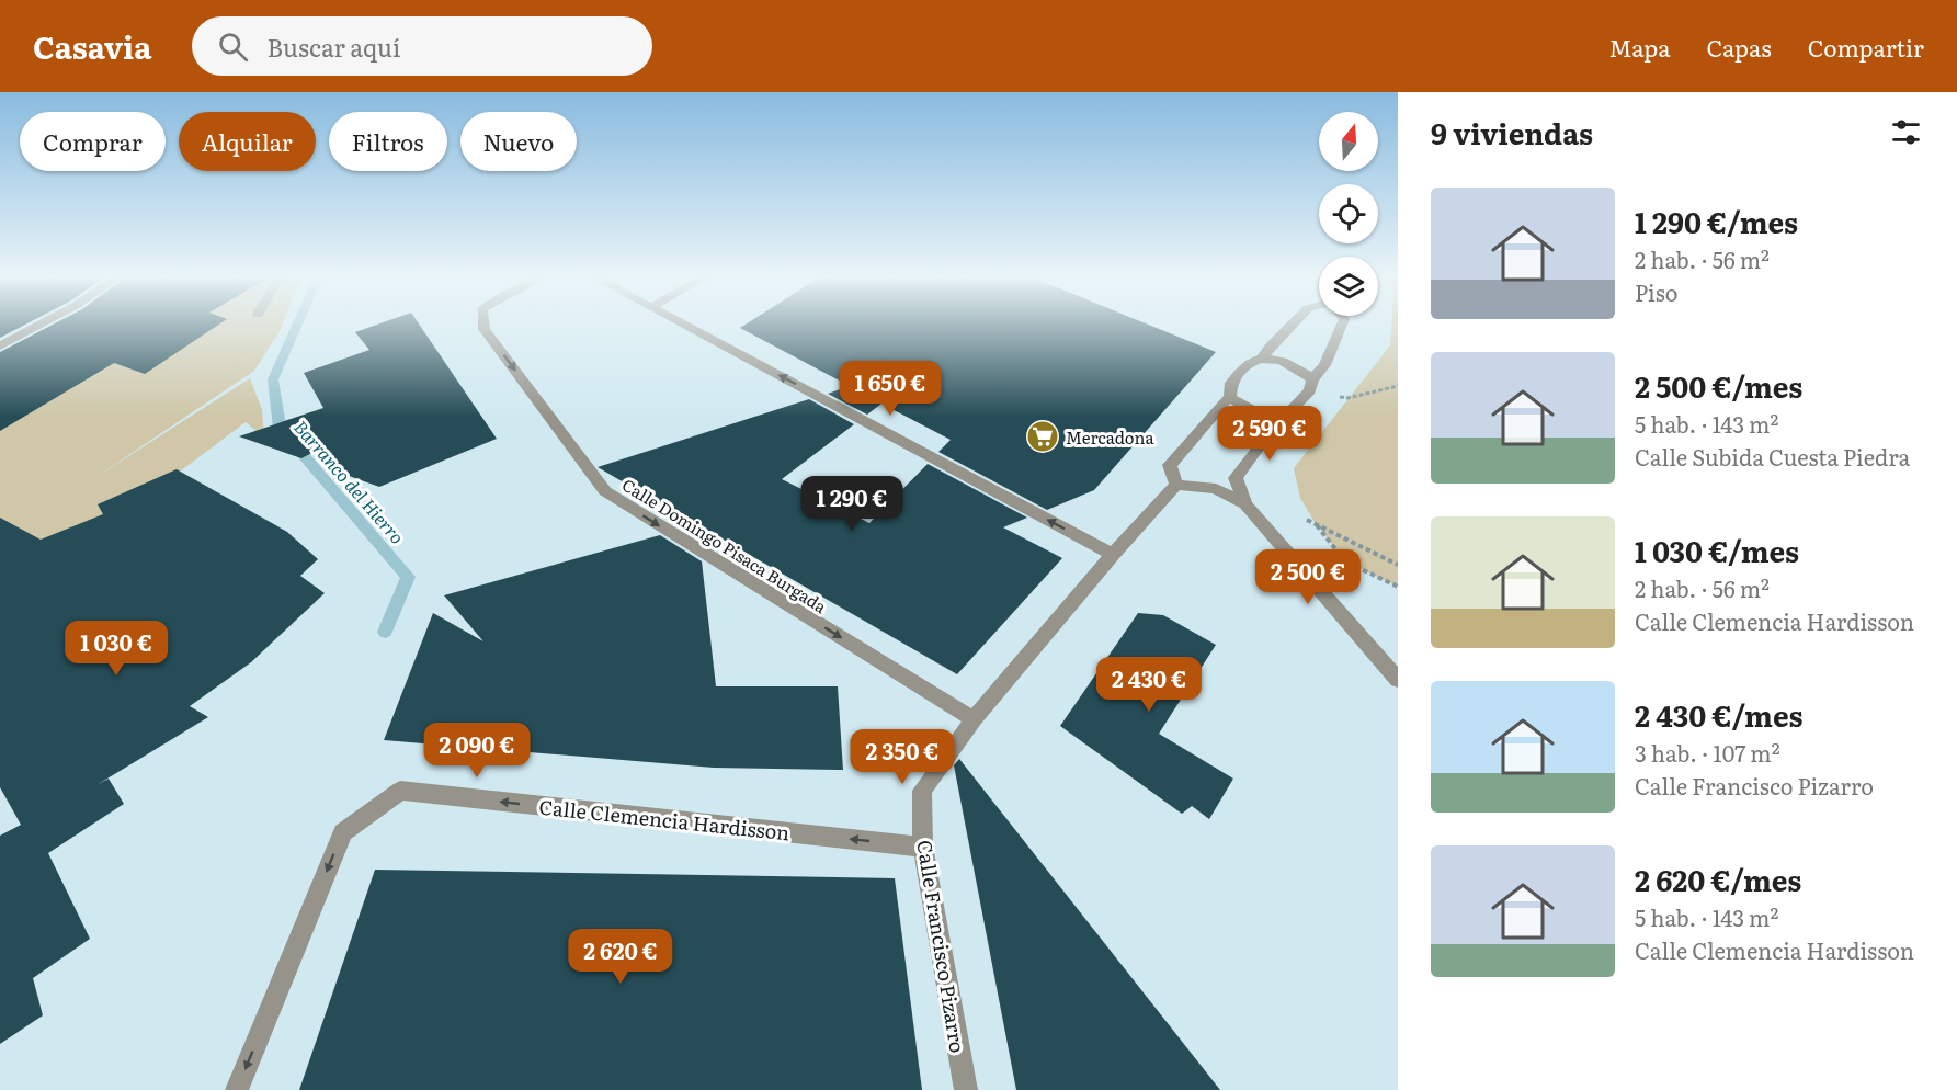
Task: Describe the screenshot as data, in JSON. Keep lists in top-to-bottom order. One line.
{"streets":{"street":["Calle Domingo Pisaca Burgada","Calle Clemencia Hardisson","Calle Francisco Pizarro"]},"crossings":[["Calle Domingo Pisaca Burgada","Calle Francisco Pizarro"],["Calle Clemencia Hardisson","Calle Francisco Pizarro"]],"one_way":["Calle Domingo Pisaca Burgada","Calle Clemencia Hardisson"],"water":["Barranco del Hierro"],"places":{"supermarket":["Mercadona"]},"north":"top","page":{"header":"Casavia","search":"Buscar aquí","nav":["Mapa","Capas","Compartir"],"heading":"9 viviendas","chip":["Comprar","Alquilar","Filtros","Nuevo"],"list":[{"name":"1 290 €/mes","note":"2 hab. · 56 m² · Piso"},{"name":"2 500 €/mes","note":"5 hab. · 143 m² · Calle Subida Cuesta Piedra"},{"name":"1 030 €/mes","note":"2 hab. · 56 m² · Calle Clemencia Hardisson"},{"name":"2 430 €/mes","note":"3 hab. · 107 m² · Calle Francisco Pizarro"},{"name":"2 620 €/mes","note":"5 hab. · 143 m² · Calle Clemencia Hardisson"}],"price":["1 650 €","2 590 €","1 290 €","2 500 €","1 030 €","2 430 €","2 090 €","2 350 €","2 620 €"]}}
